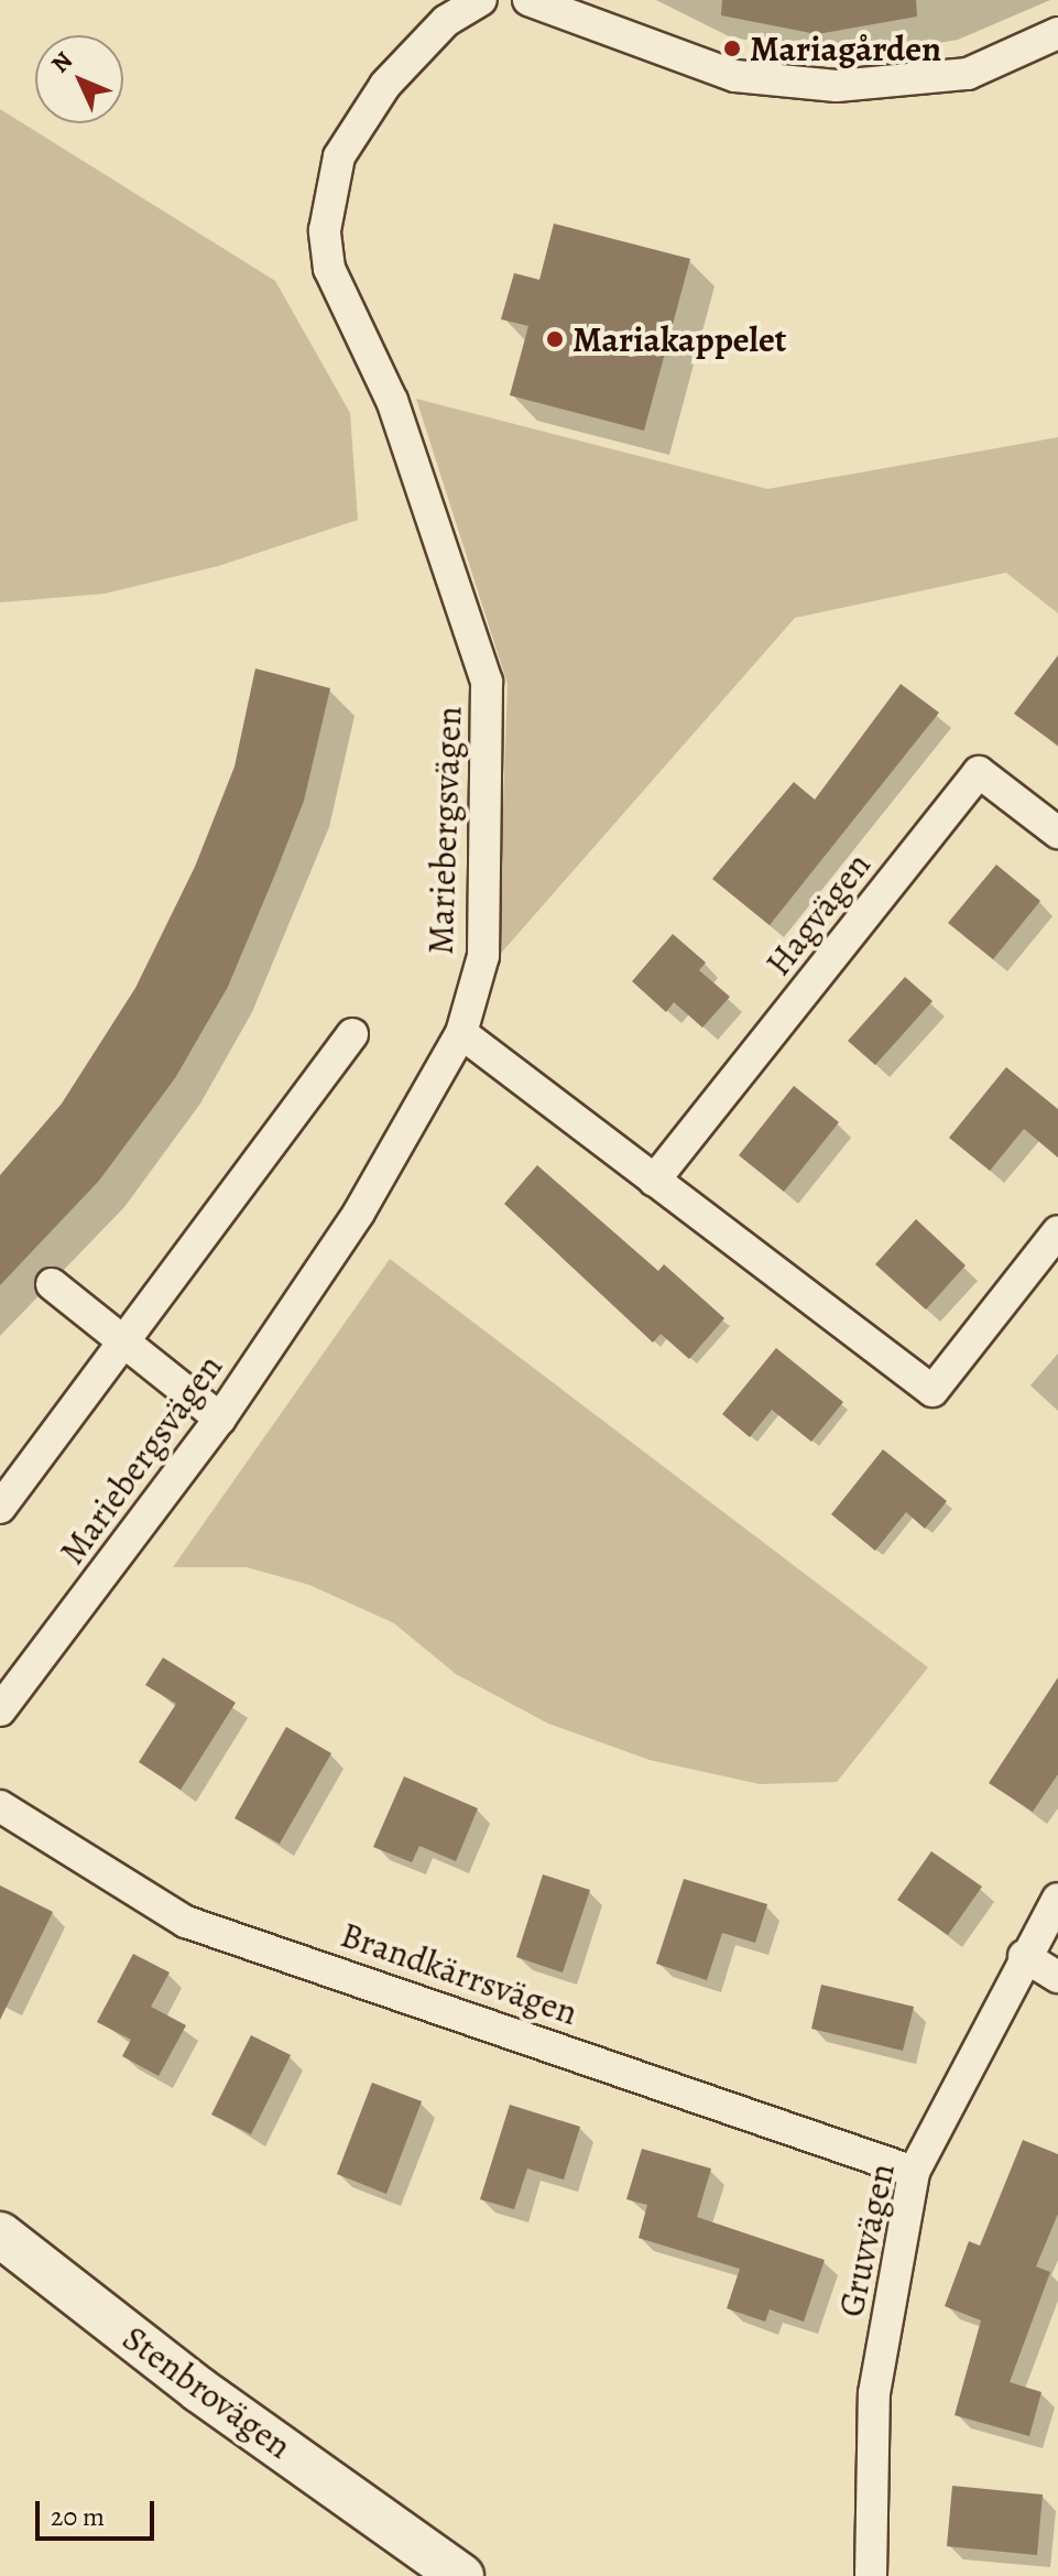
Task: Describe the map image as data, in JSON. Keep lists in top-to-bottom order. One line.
{"streets":{"street":["Mariebergsvägen","Hagvägen","Brandkärrsvägen","Gruvvägen","Stenbrovägen"]},"crossings":[["Brandkärrsvägen","Gruvvägen"]],"places":["Mariagården","Mariakappelet"],"scale_bar":"20 m","north":"top left"}
